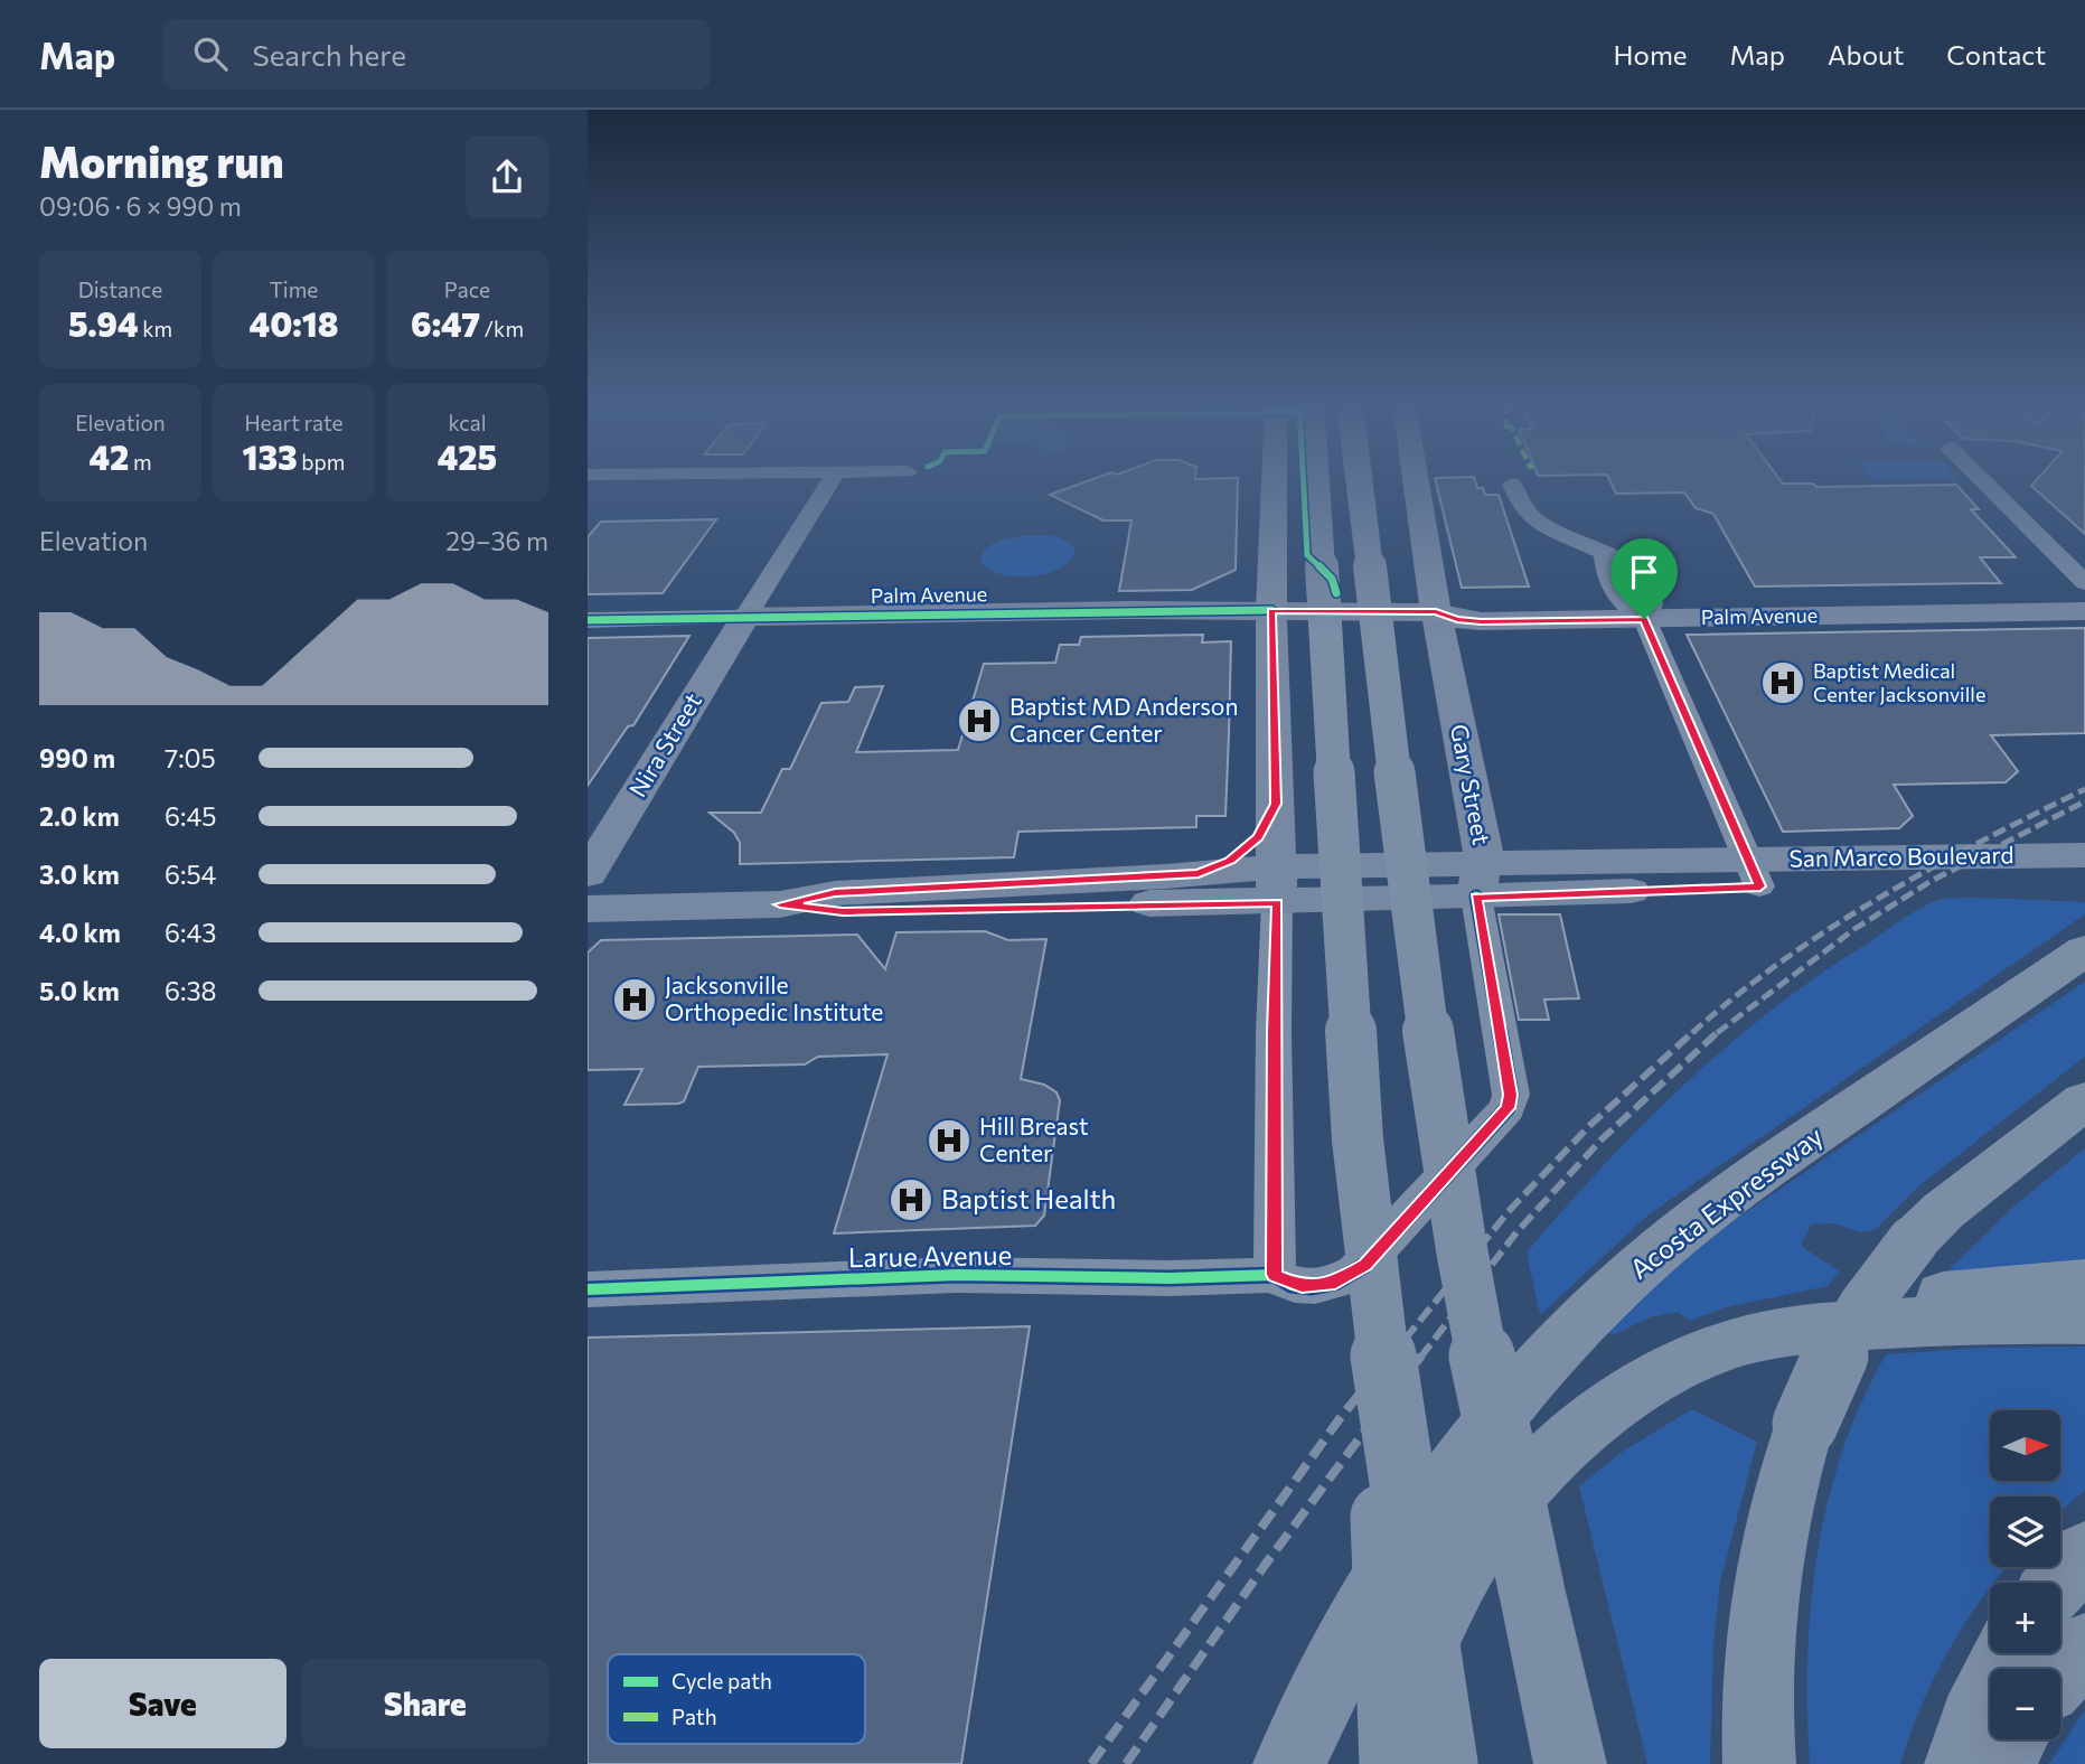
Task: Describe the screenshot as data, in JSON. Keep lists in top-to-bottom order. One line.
{"streets":{"highway":["Acosta Expressway"],"main road":["Palm Avenue","Nira Street","Gary Street","San Marco Boulevard"],"street":["Larue Avenue"]},"crossings":[["Palm Avenue","Nira Street"],["Palm Avenue","Gary Street"],["Gary Street","San Marco Boulevard"],["Gary Street","Larue Avenue"]],"places":{"hospital":["Baptist Medical Center Jacksonville","Baptist MD Anderson Cancer Center","Jacksonville Orthopedic Institute","Hill Breast Center","Baptist Health"]},"legend":["Cycle path","Path"],"north":"right","page":{"header":"Map","search":"Search here","nav":["Home","Map","About","Contact"],"heading":["Morning run","09:06 · 6 × 990 m"],"stats":[["Distance","5.94 km"],["Time","40:18"],["Pace","6:47 /km"],["Elevation","42 m"],["Heart rate","133 bpm"],["kcal","425"]],"chart":["Elevation","29–36 m"],"list":[{"name":"990 m","note":"7:05"},{"name":"2.0 km","note":"6:45"},{"name":"3.0 km","note":"6:54"},{"name":"4.0 km","note":"6:43"},{"name":"5.0 km","note":"6:38"}],"map_buttons":["+","−"],"buttons":["Save","Share"]}}
